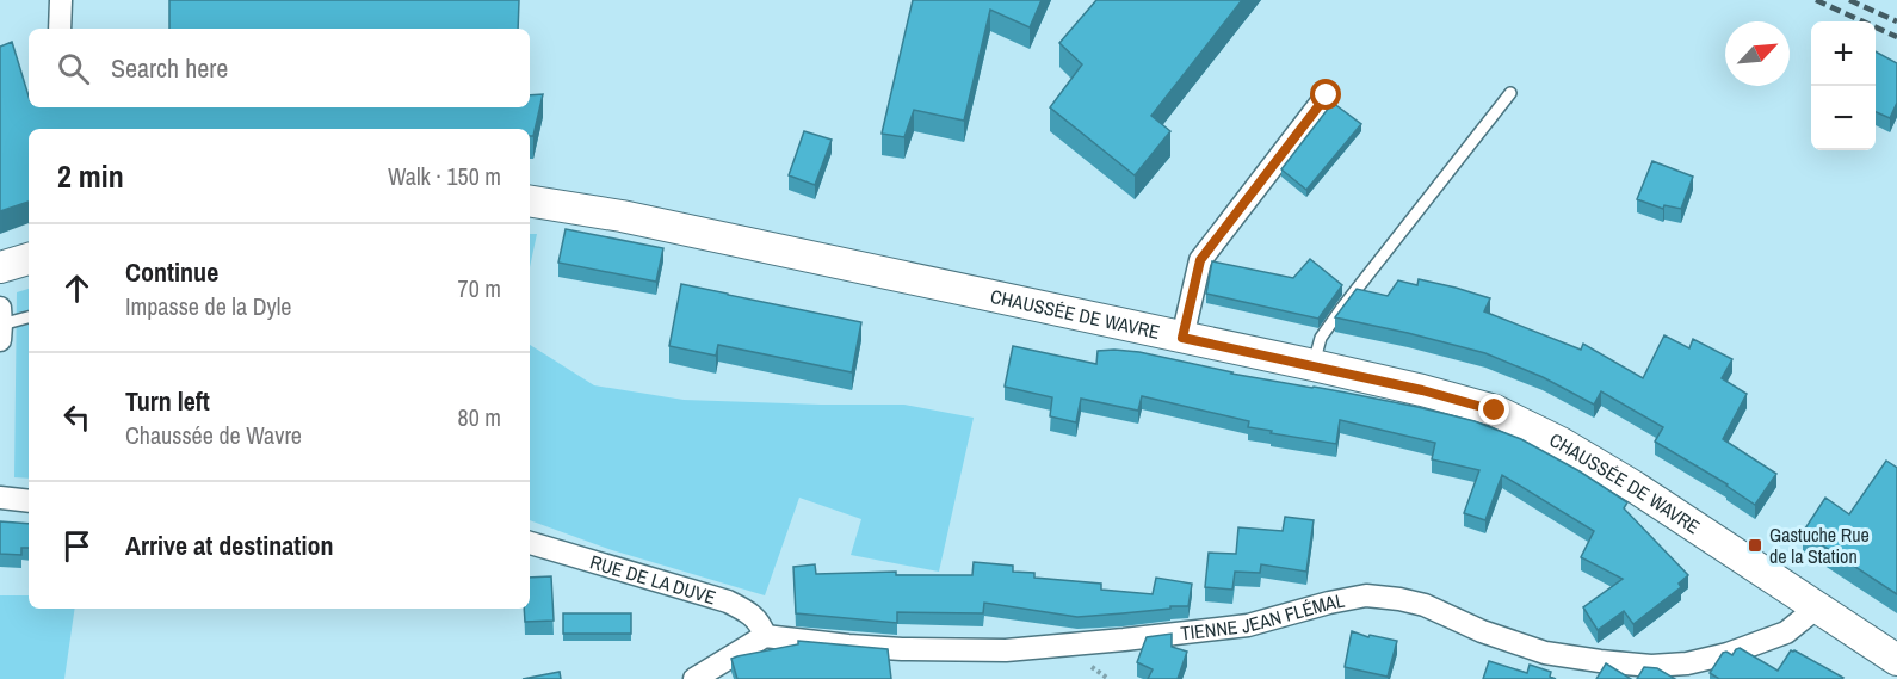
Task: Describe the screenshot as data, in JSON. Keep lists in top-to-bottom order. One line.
{"streets":{"main road":["CHAUSSÉE DE WAVRE"],"street":["RUE DE LA DUVE","TIENNE JEAN FLÉMAL"]},"crossings":[["CHAUSSÉE DE WAVRE","TIENNE JEAN FLÉMAL"],["RUE DE LA DUVE","TIENNE JEAN FLÉMAL"]],"places":{"transit":["Gastuche Rue de la Station"]},"north":"top right","page":{"map_buttons":["+","−"],"search":"Search here","heading":["2 min","Walk · 150 m"],"list":[["Continue","Impasse de la Dyle","70 m"],["Turn left","Chaussée de Wavre","80 m"],"Arrive at destination"]}}
